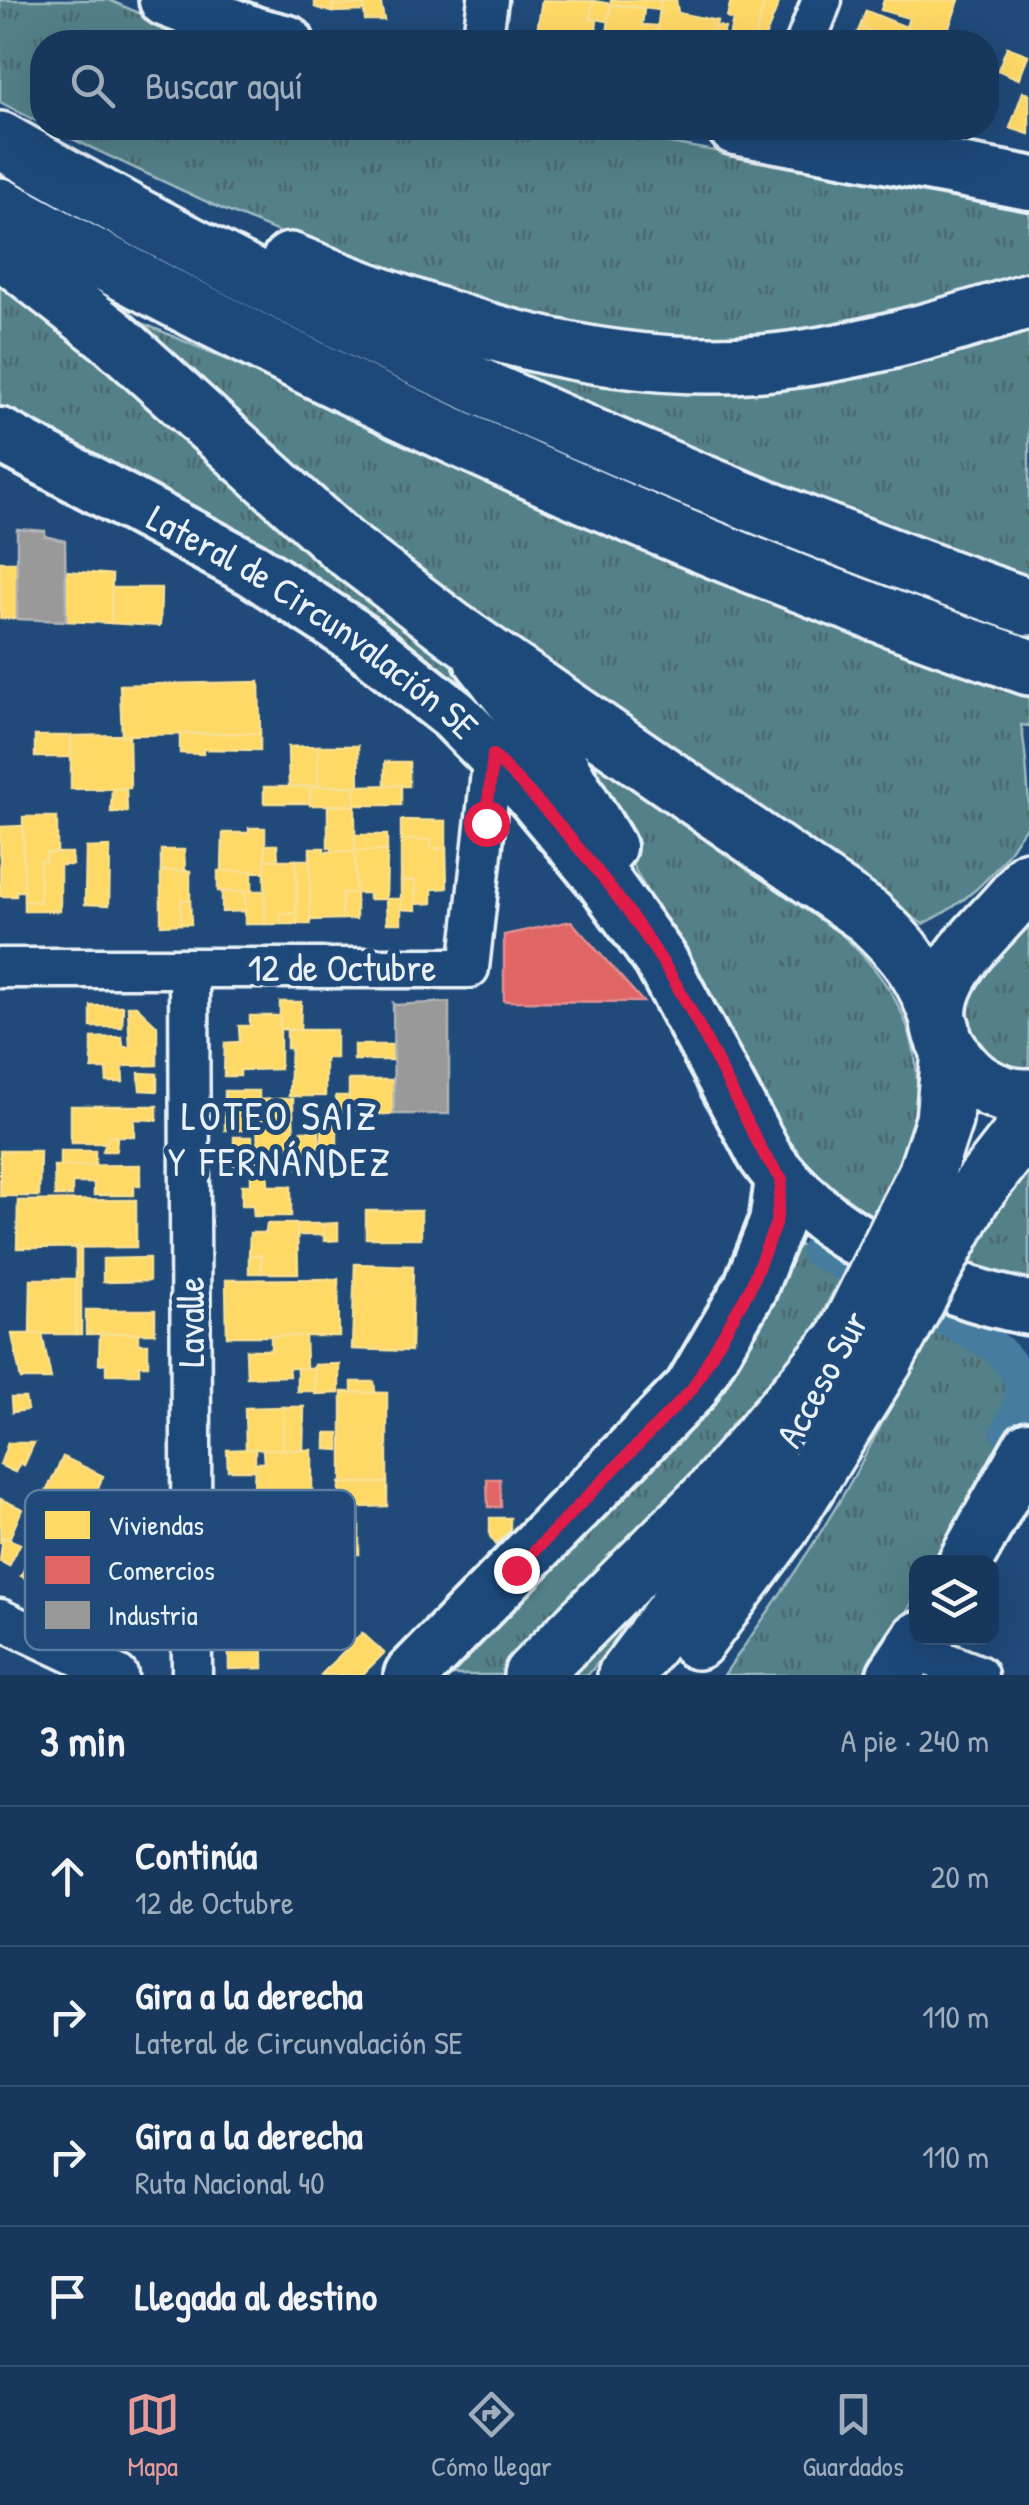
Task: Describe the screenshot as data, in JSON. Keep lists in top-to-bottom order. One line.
{"streets":{"highway":["Acceso Sur"],"street":["Lateral de Circunvalación SE","12 de Octubre","Lavalle"]},"crossings":[["Lateral de Circunvalación SE","12 de Octubre"],["12 de Octubre","Lavalle"]],"districts":["LOTEO SAIZ Y FERNÁNDEZ"],"legend":["Viviendas","Comercios","Industria"],"page":{"search":"Buscar aquí","heading":["3 min","A pie · 240 m"],"list":[["Continúa","12 de Octubre","20 m"],["Gira a la derecha","Lateral de Circunvalación SE","110 m"],["Gira a la derecha","Ruta Nacional 40","110 m"],"Llegada al destino"],"nav":["Mapa","Cómo llegar","Guardados"]}}
